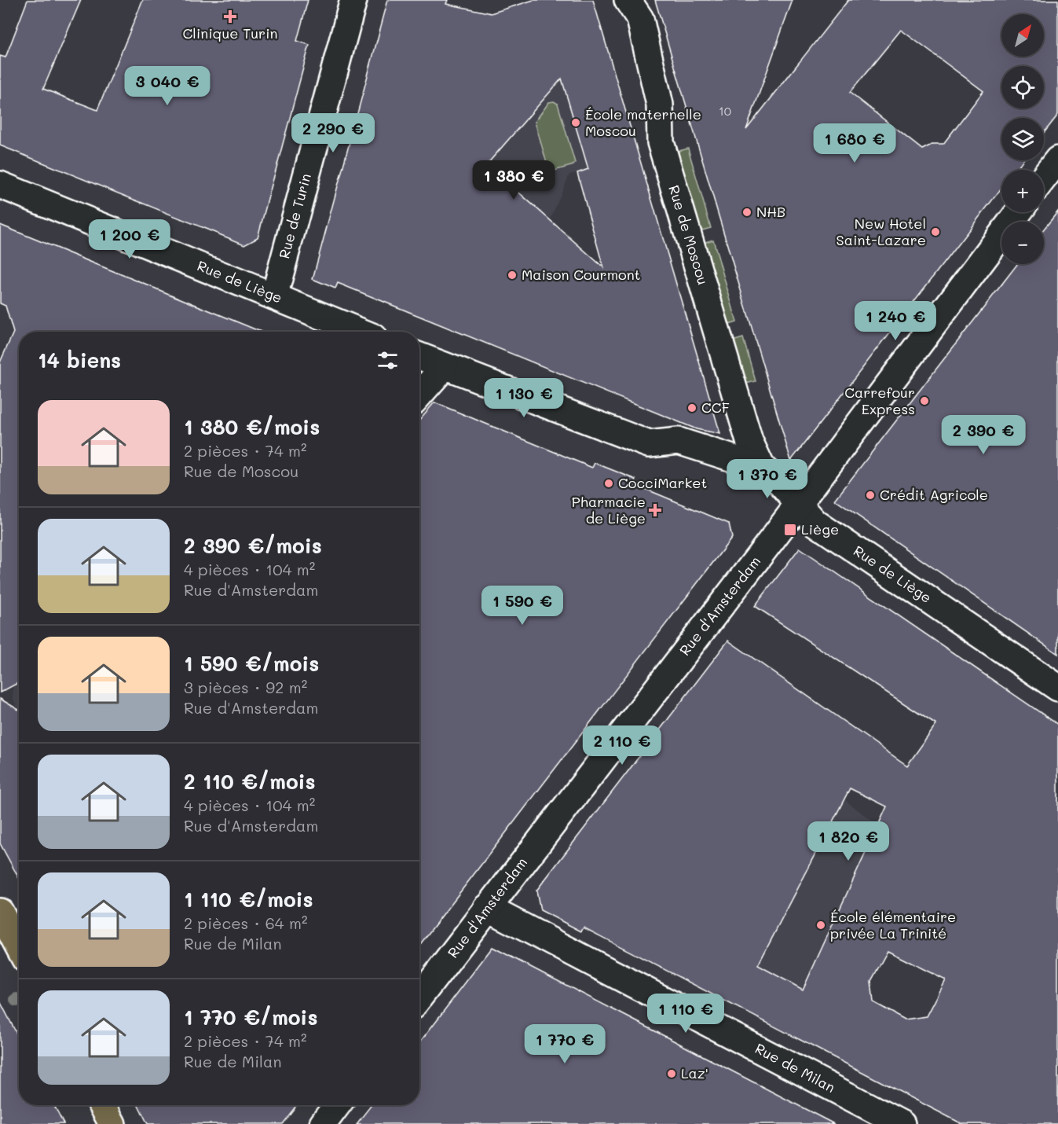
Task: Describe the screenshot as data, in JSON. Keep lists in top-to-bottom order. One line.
{"streets":{"street":["Rue de Turin","Rue de Moscou","Rue de Liège","Rue d'Amsterdam","Rue de Milan"]},"crossings":[["Rue de Turin","Rue de Liège"],["Rue de Moscou","Rue de Liège"],["Rue de Liège","Rue d'Amsterdam"],["Rue d'Amsterdam","Rue de Milan"]],"places":{"health":["Clinique Turin","Pharmacie de Liège"],"other":["École maternelle Moscou","NHB","New Hotel Saint-Lazare","Maison Courmont","Carrefour Express","CCF","CocciMarket","Crédit Agricole","École élémentaire privée La Trinité","Laz'"],"transit":["Liège"]},"house_numbers":["10"],"north":"top right","page":{"map_buttons":["+","−"],"price":["3 040 €","2 290 €","1 680 €","1 380 €","1 200 €","1 240 €","1 130 €","2 390 €","1 370 €","1 590 €","2 110 €","1 820 €","1 110 €","1 770 €"],"heading":"14 biens","list":[{"name":"1 380 €/mois","note":"2 pièces · 74 m² · Rue de Moscou"},{"name":"2 390 €/mois","note":"4 pièces · 104 m² · Rue d'Amsterdam"},{"name":"1 590 €/mois","note":"3 pièces · 92 m² · Rue d'Amsterdam"},{"name":"2 110 €/mois","note":"4 pièces · 104 m² · Rue d'Amsterdam"},{"name":"1 110 €/mois","note":"2 pièces · 64 m² · Rue de Milan"},{"name":"1 770 €/mois","note":"2 pièces · 74 m² · Rue de Milan"}]}}
